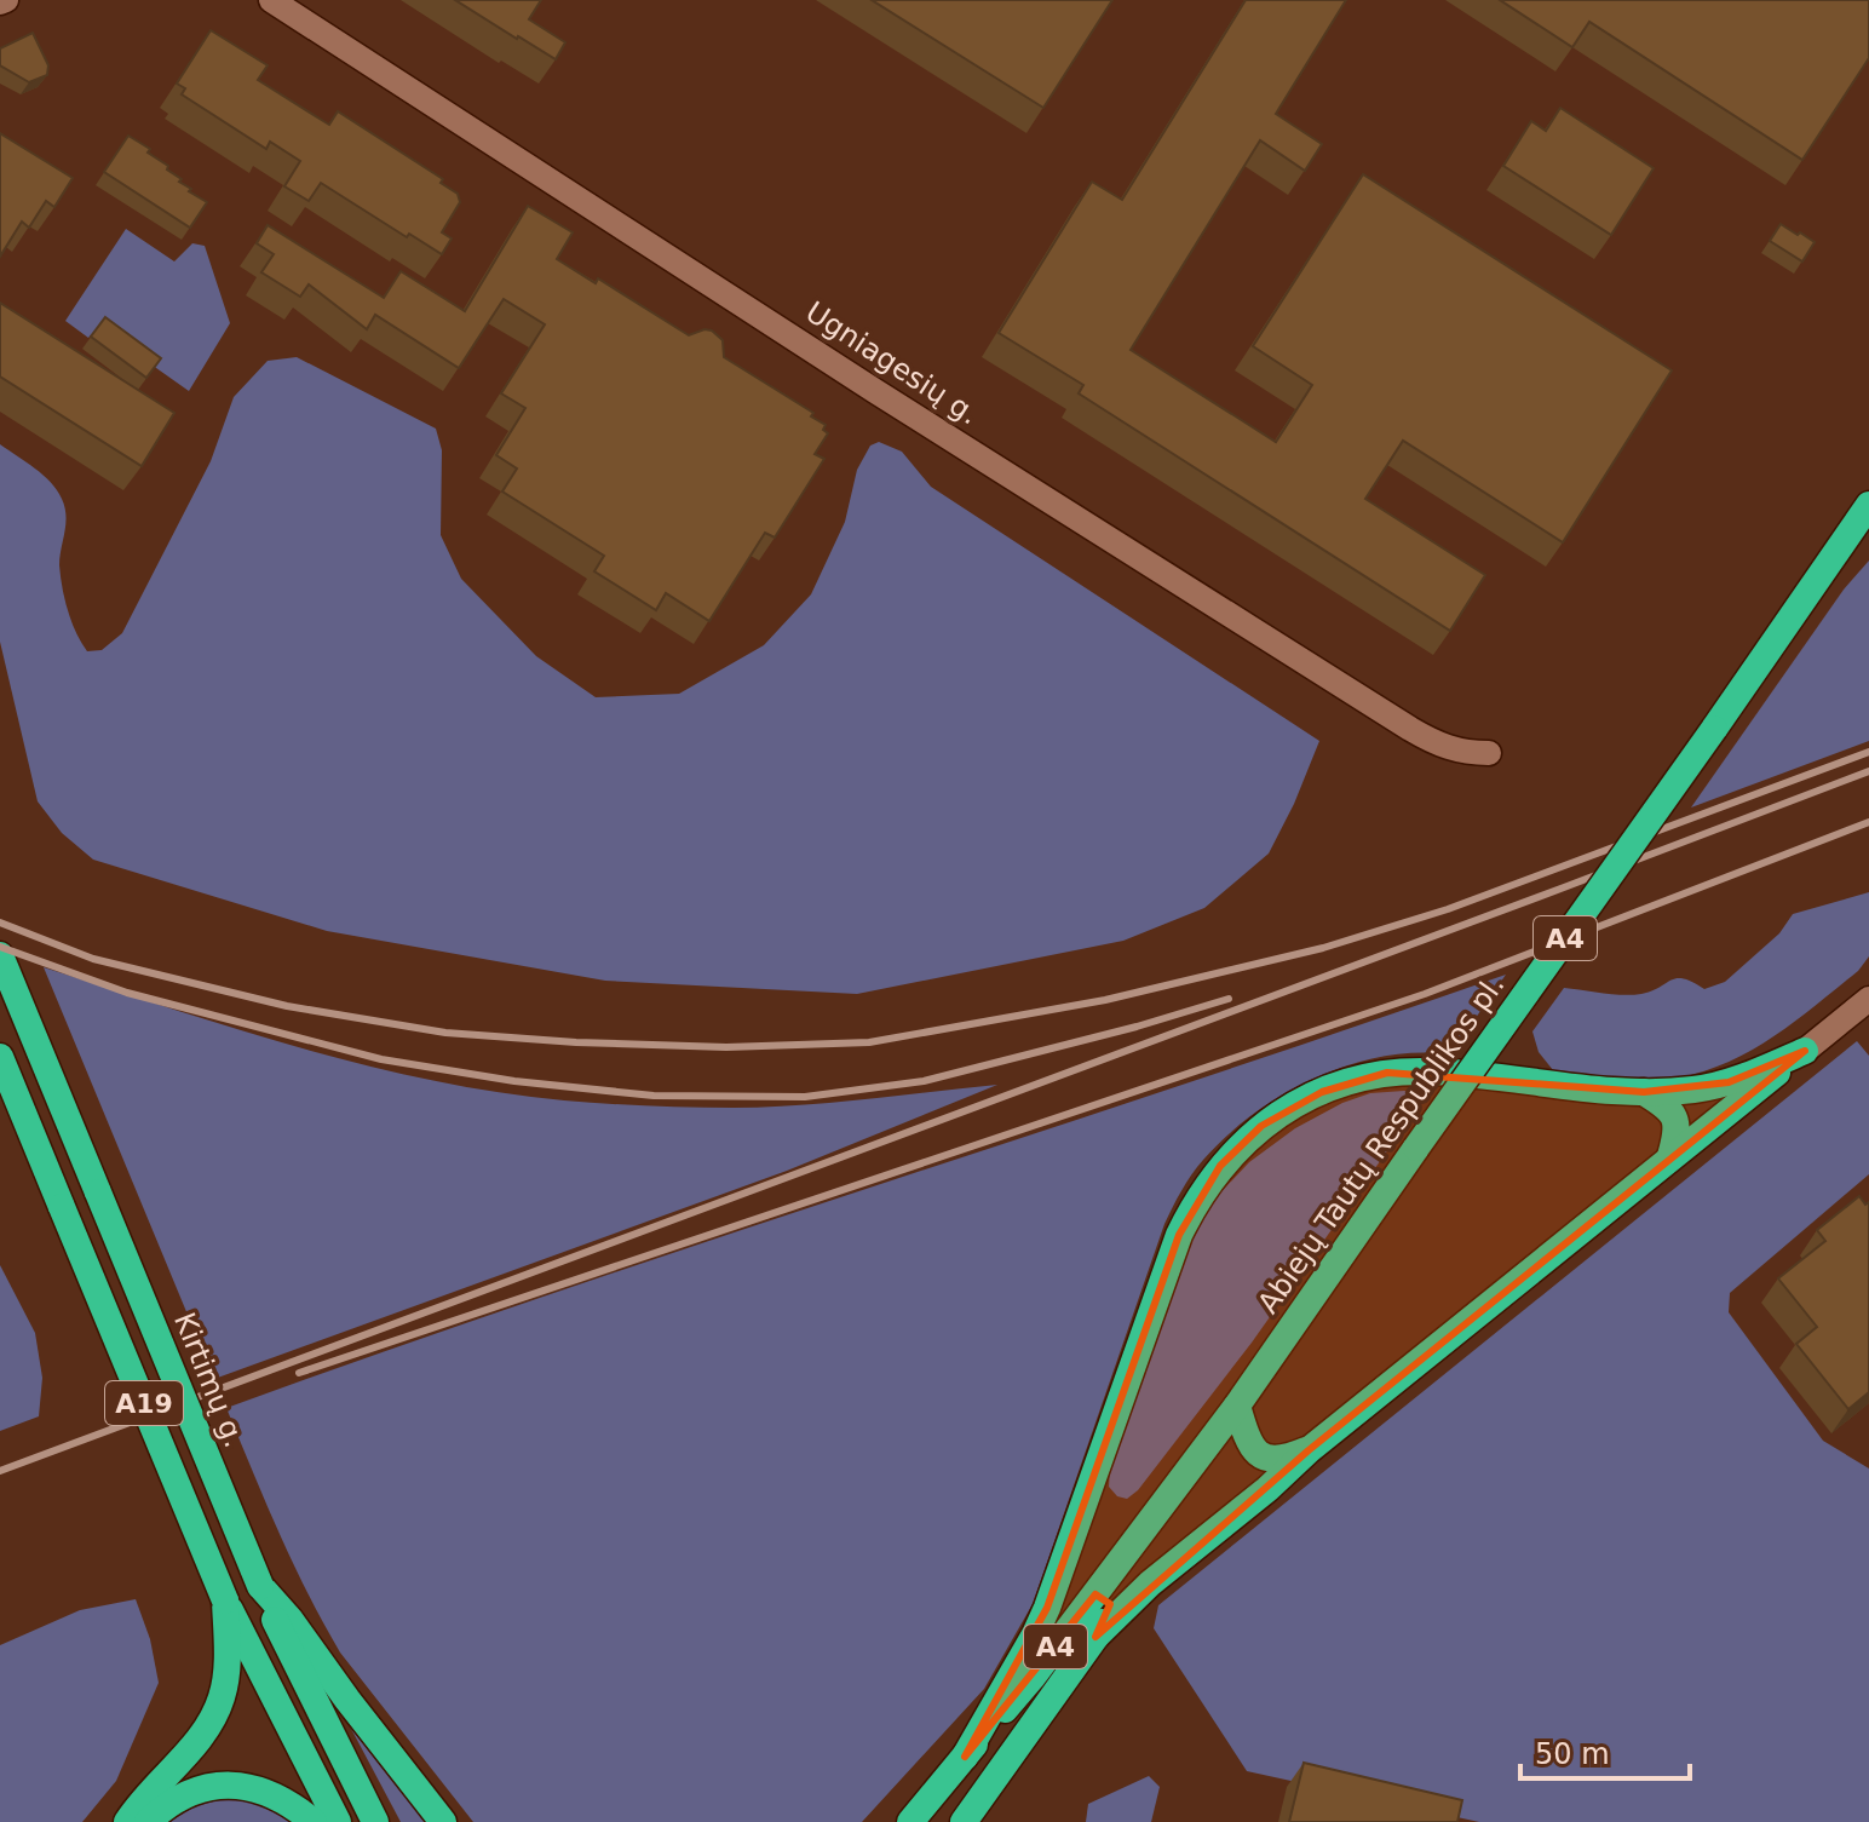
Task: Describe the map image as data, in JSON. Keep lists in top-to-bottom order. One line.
{"streets":{"highway":["A4","Abiejų Tautų Respublikos pl.","Kirtimų g.","A19"],"street":["Ugniagesių g."]},"scale_bar":"50 m"}
